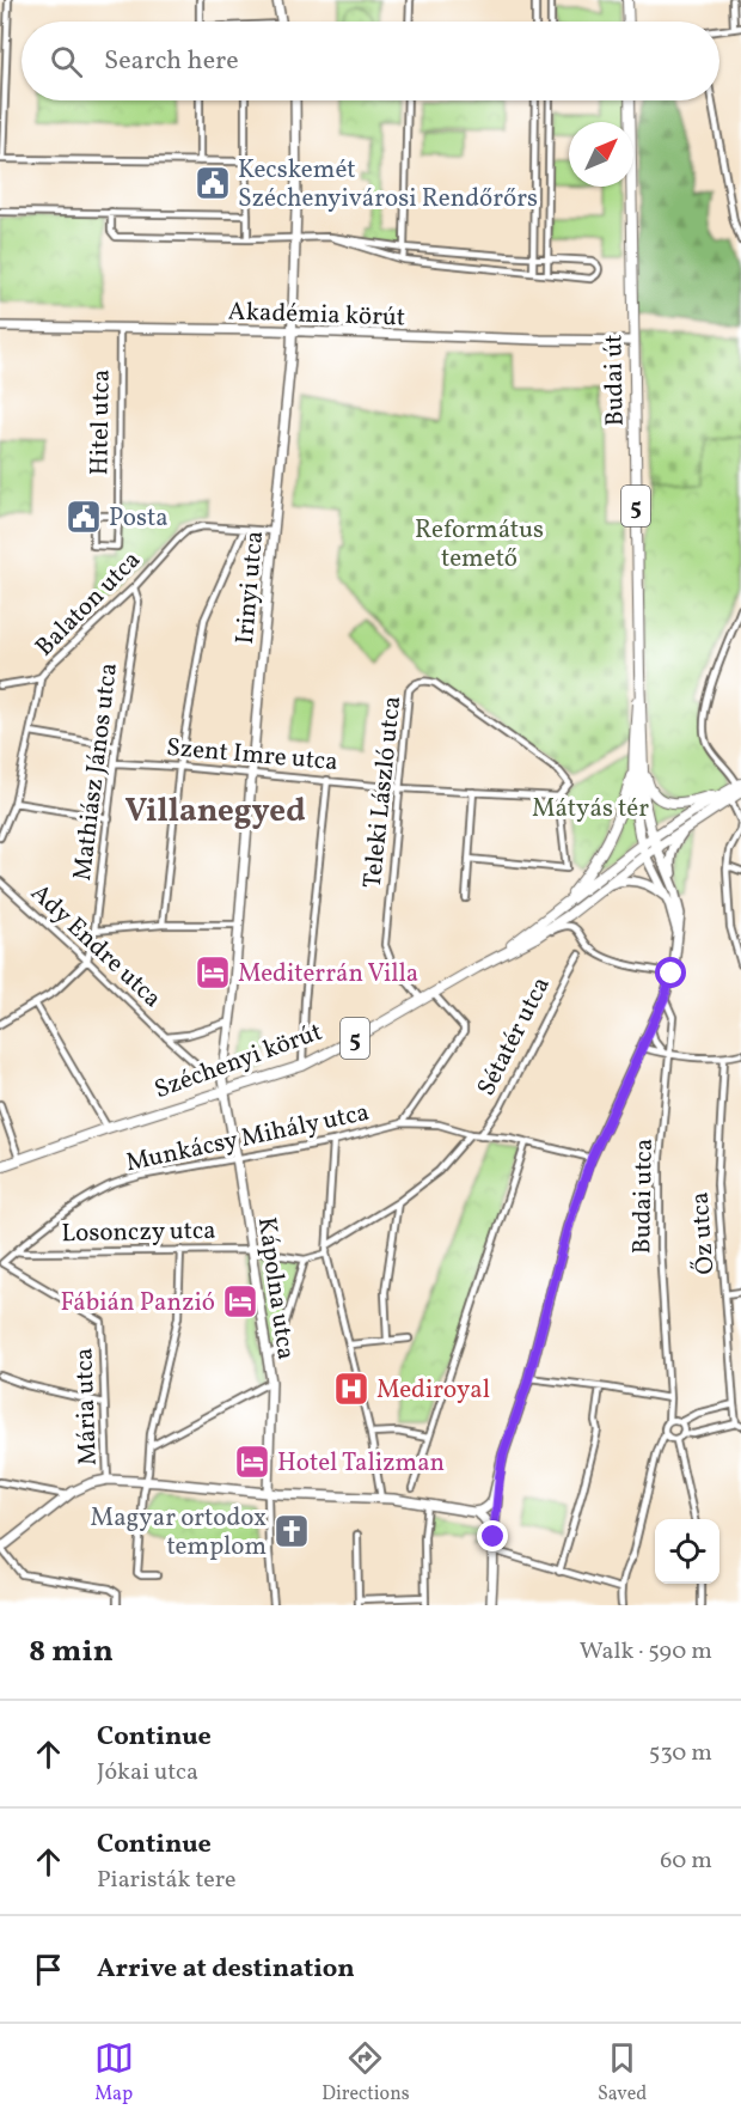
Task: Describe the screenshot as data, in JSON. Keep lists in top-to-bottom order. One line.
{"streets":{"main road":["Budai út","5","Széchenyi körút"],"street":["Akadémia körút","Hitel utca","Irinyi utca","Balaton utca","Szent Imre utca","Mathiász János utca","Teleki László utca","Ady Endre utca","Sétatér utca","Munkácsy Mihály utca","Budai utca","Losonczy utca","Őz utca","Kápolna utca","Mária utca"]},"crossings":[["Akadémia körút","Budai út"],["Akadémia körút","Hitel utca"],["Akadémia körút","Irinyi utca"],["Budai út","5"],["5","Széchenyi körút"],["Irinyi utca","Balaton utca"],["Irinyi utca","Szent Imre utca"],["Irinyi utca","Széchenyi körút"],["Irinyi utca","Kápolna utca"],["Balaton utca","Mathiász János utca"],["Szent Imre utca","Mathiász János utca"],["Szent Imre utca","Teleki László utca"],["Mathiász János utca","Ady Endre utca"],["Teleki László utca","Széchenyi körút"],["Sétatér utca","Munkácsy Mihály utca"],["Széchenyi körút","Kápolna utca"],["Munkácsy Mihály utca","Losonczy utca"],["Munkácsy Mihály utca","Kápolna utca"],["Munkácsy Mihály utca","Mária utca"],["Losonczy utca","Kápolna utca"]],"districts":["Villanegyed"],"parks":["Református temető","Mátyás tér"],"places":{"public building":["Kecskemét Széchenyivárosi Rendőrőrs","Posta"],"hotel":["Mediterrán Villa","Fábián Panzió","Hotel Talizman"],"hospital":["Mediroyal"],"church":["Magyar ortodox templom"]},"north":"top right","page":{"search":"Search here","heading":["8 min","Walk · 590 m"],"list":[["Continue","Jókai utca","530 m"],["Continue","Piaristák tere","60 m"],"Arrive at destination"],"nav":["Map","Directions","Saved"]}}
